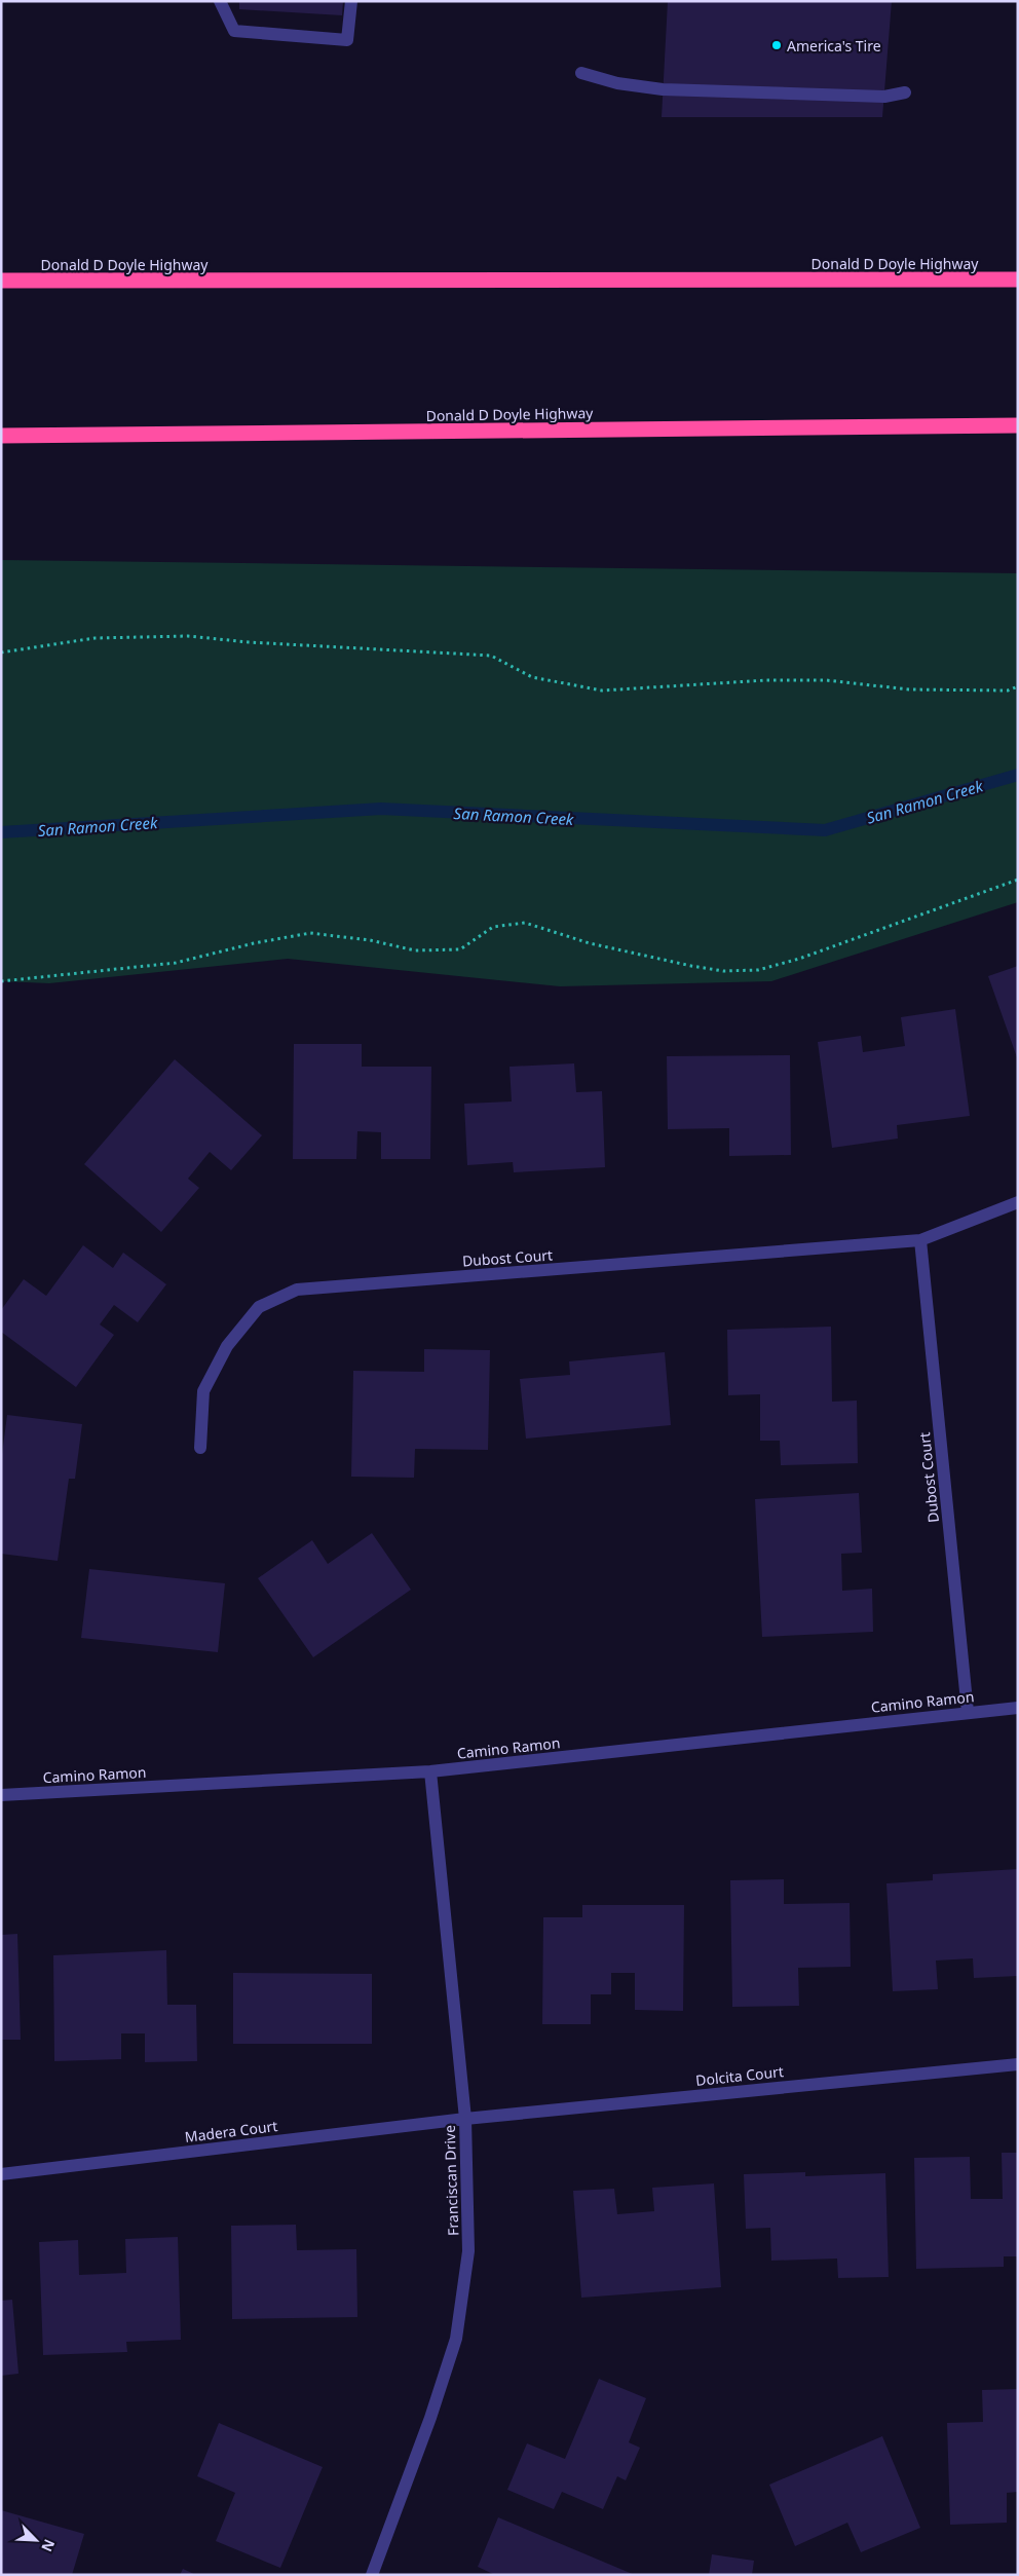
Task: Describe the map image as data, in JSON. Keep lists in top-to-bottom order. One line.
{"streets":{"highway":["Donald D Doyle Highway"],"street":["Dubost Court","Camino Ramon","Dolcita Court","Madera Court","Franciscan Drive"]},"crossings":[["Dubost Court","Camino Ramon"],["Camino Ramon","Franciscan Drive"],["Dolcita Court","Madera Court"],["Dolcita Court","Franciscan Drive"],["Madera Court","Franciscan Drive"]],"water":["San Ramon Creek"],"places":["America's Tire"],"north":"bottom right"}
